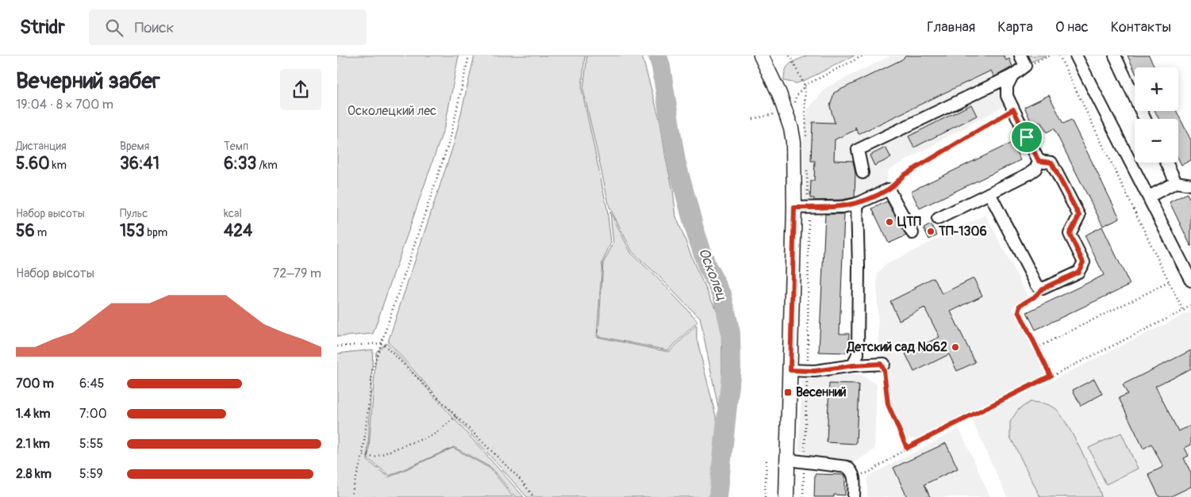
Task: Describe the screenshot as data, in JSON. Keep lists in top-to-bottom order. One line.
{"water":["Осколец"],"parks":["Осколецкий лес"],"places":{"other":["ЦТП","ТП-1306","Детский сад №62"],"transit":["Весенний"]},"page":{"header":"Stridr","search":"Поиск","nav":["Главная","Карта","О нас","Контакты"],"heading":["Вечерний забег","19:04 · 8 × 700 m"],"map_buttons":["+","−"],"stats":[["Дистанция","5.60 km"],["Время","36:41"],["Темп","6:33 /km"],["Набор высоты","56 m"],["Пульс","153 bpm"],["kcal","424"]],"chart":["Набор высоты","72–79 m"],"list":[{"name":"700 m","note":"6:45"},{"name":"1.4 km","note":"7:00"},{"name":"2.1 km","note":"5:55"},{"name":"2.8 km","note":"5:59"}]}}
